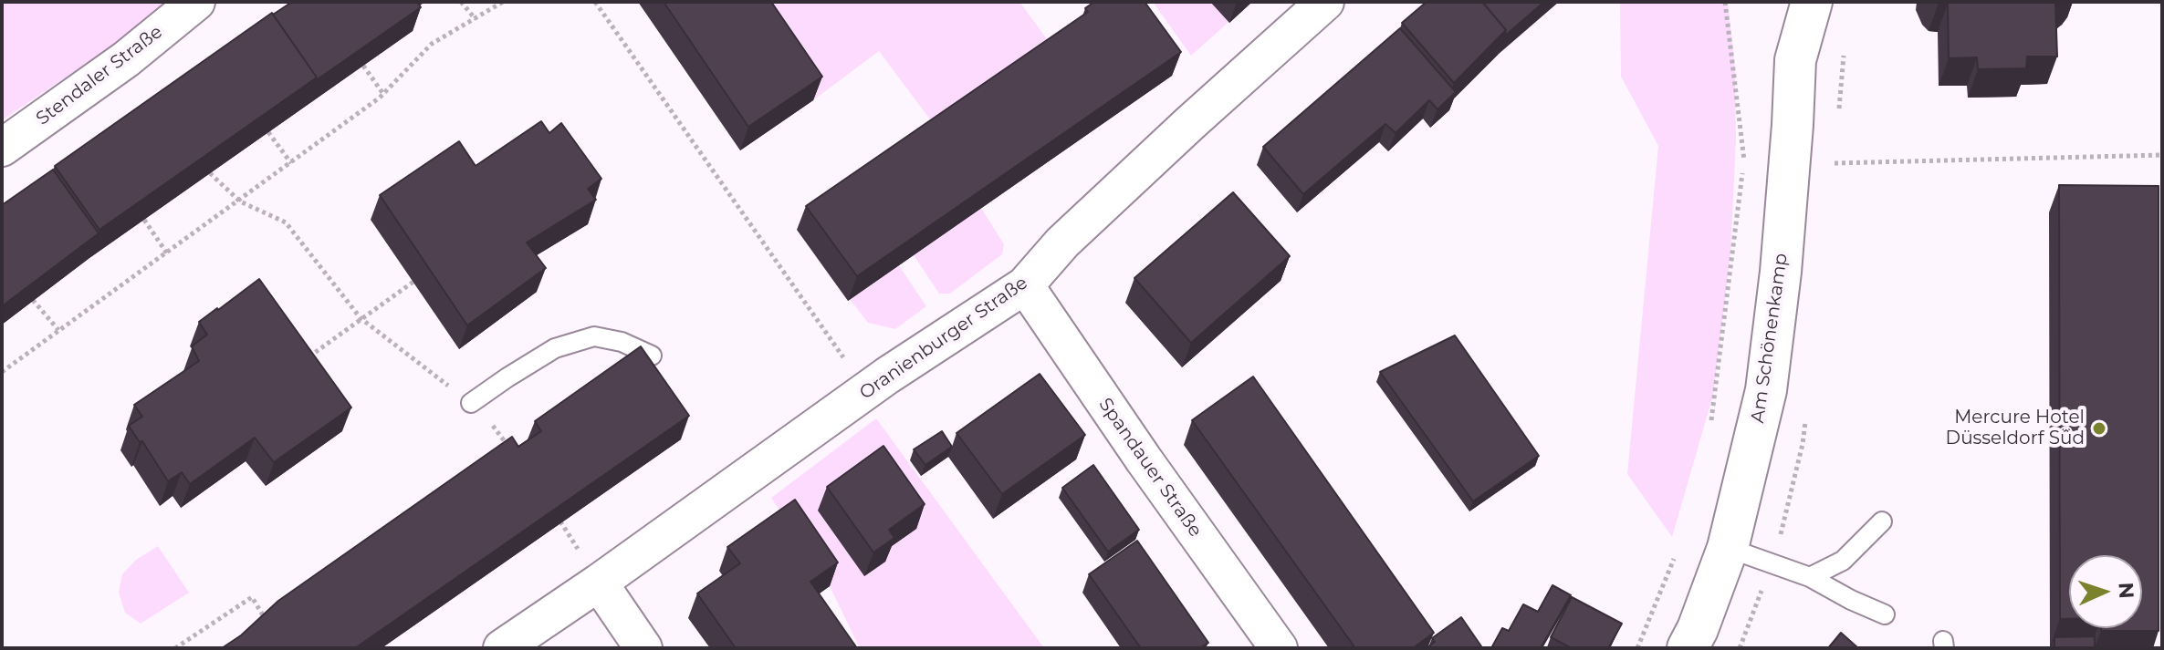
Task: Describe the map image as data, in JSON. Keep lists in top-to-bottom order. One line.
{"streets":{"main road":["Am Schönenkamp"],"street":["Stendaler Straße","Oranienburger Straße","Spandauer Straße"]},"crossings":[["Oranienburger Straße","Spandauer Straße"]],"places":["Mercure Hotel Düsseldorf Süd"],"north":"right"}
